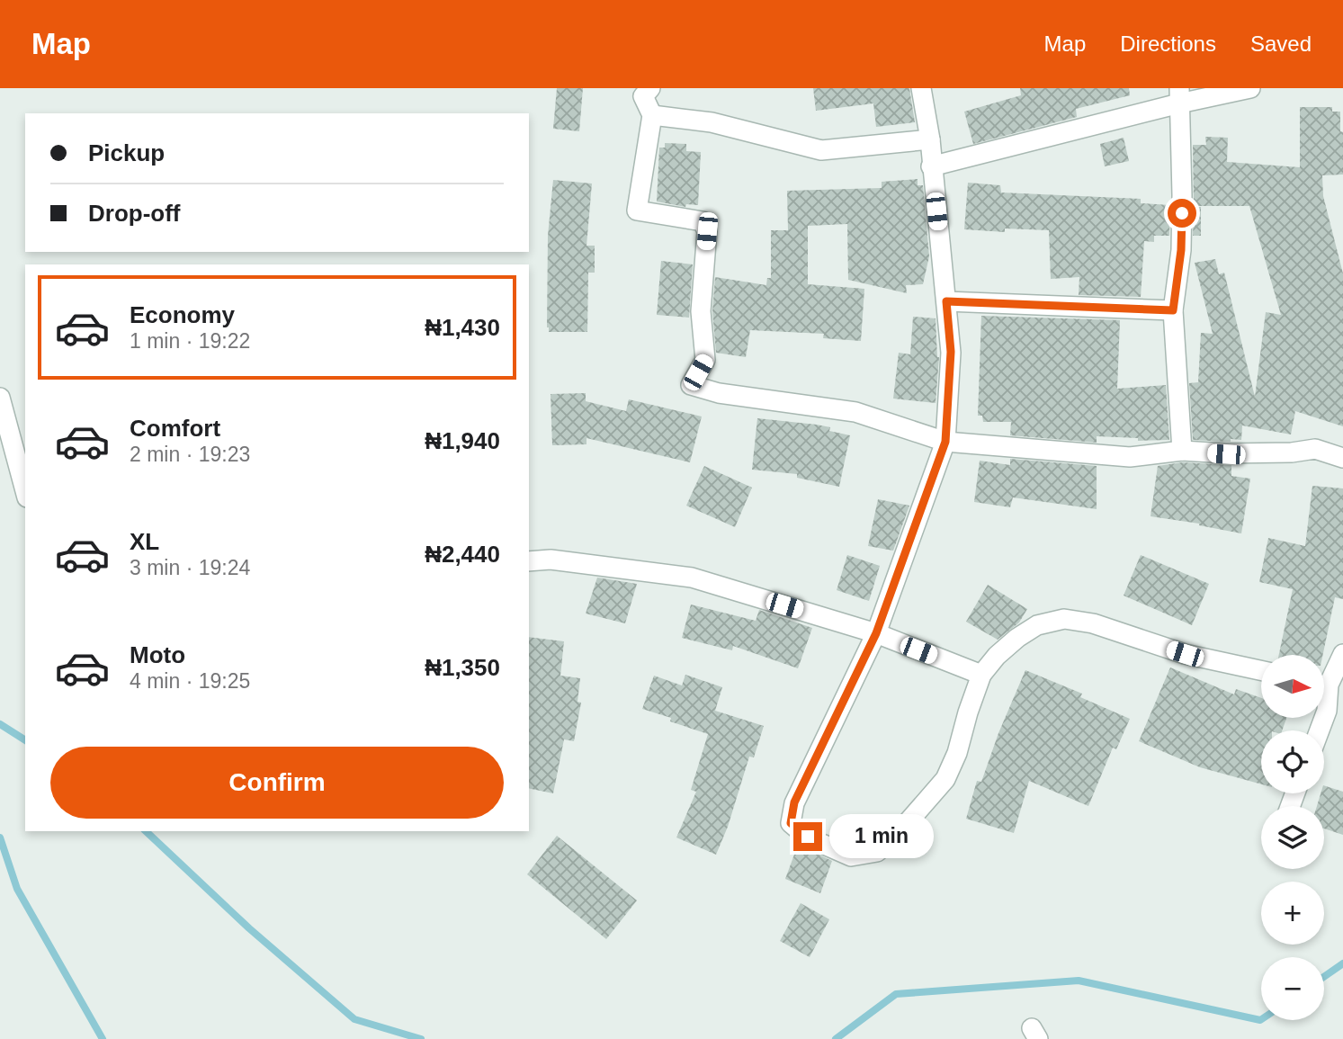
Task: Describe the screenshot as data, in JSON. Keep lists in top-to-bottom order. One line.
{"north":"right","page":{"header":"Map","nav":["Map","Directions","Saved"],"banner":["Pickup","Drop-off"],"list":[{"name":"Economy","note":"1 min · 19:22","value":"₦1,430"},{"name":"Comfort","note":"2 min · 19:23","value":"₦1,940"},{"name":"XL","note":"3 min · 19:24","value":"₦2,440"},{"name":"Moto","note":"4 min · 19:25","value":"₦1,350"}],"map_buttons":["+","−"],"buttons":"Confirm","bubble":"1 min"}}
